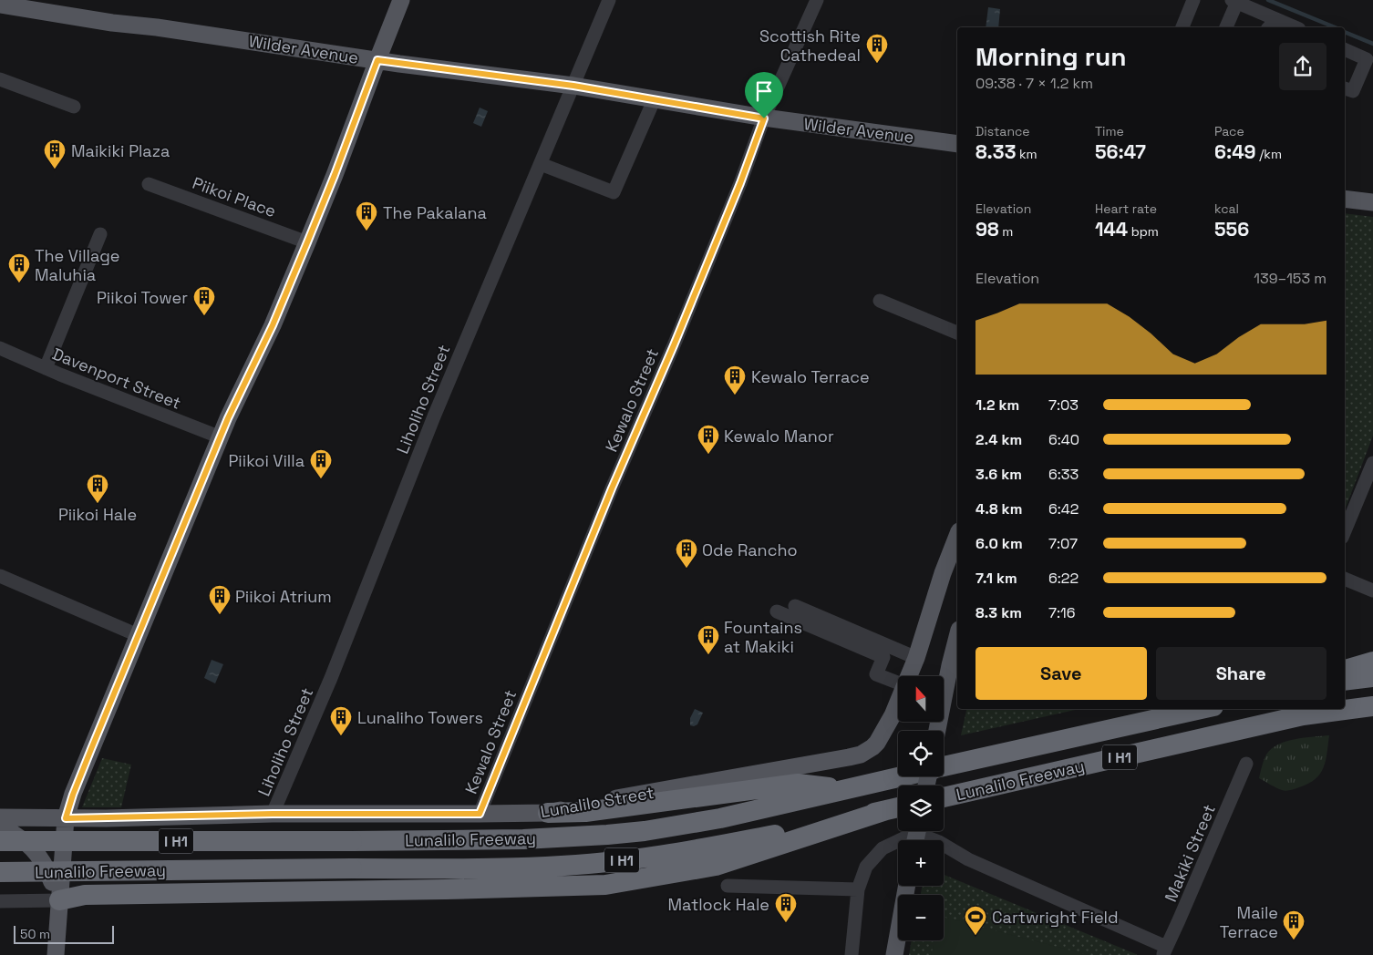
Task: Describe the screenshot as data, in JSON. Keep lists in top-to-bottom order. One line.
{"streets":{"highway":["I H1","Lunalilo Freeway"],"main road":["Wilder Avenue","Lunalilo Street"],"street":["Piikoi Place","Davenport Street","Liholiho Street","Kewalo Street","Makiki Street"]},"crossings":[["Wilder Avenue","Liholiho Street"],["Wilder Avenue","Kewalo Street"],["Liholiho Street","Lunalilo Street"],["Kewalo Street","Lunalilo Street"]],"places":{"building":["Scottish Rite Cathedeal","Maikiki Plaza","The Pakalana","The Village Maluhia","Piikoi Tower","Kewalo Terrace","Kewalo Manor","Piikoi Villa","Piikoi Hale","Ode Rancho","Piikoi Atrium","Fountains at Makiki","Lunaliho Towers","Matlock Hale","Maile Terrace"],"sports":["Cartwright Field"]},"scale_bar":"50 m","north":"top","page":{"heading":["Morning run","09:38 · 7 × 1.2 km"],"stats":[["Distance","8.33 km"],["Time","56:47"],["Pace","6:49 /km"],["Elevation","98 m"],["Heart rate","144 bpm"],["kcal","556"]],"chart":["Elevation","139–153 m"],"list":[{"name":"1.2 km","note":"7:03"},{"name":"2.4 km","note":"6:40"},{"name":"3.6 km","note":"6:33"},{"name":"4.8 km","note":"6:42"},{"name":"6.0 km","note":"7:07"},{"name":"7.1 km","note":"6:22"},{"name":"8.3 km","note":"7:16"}],"buttons":["Save","Share"],"map_buttons":["+","−"],"scale":"50 m"}}
